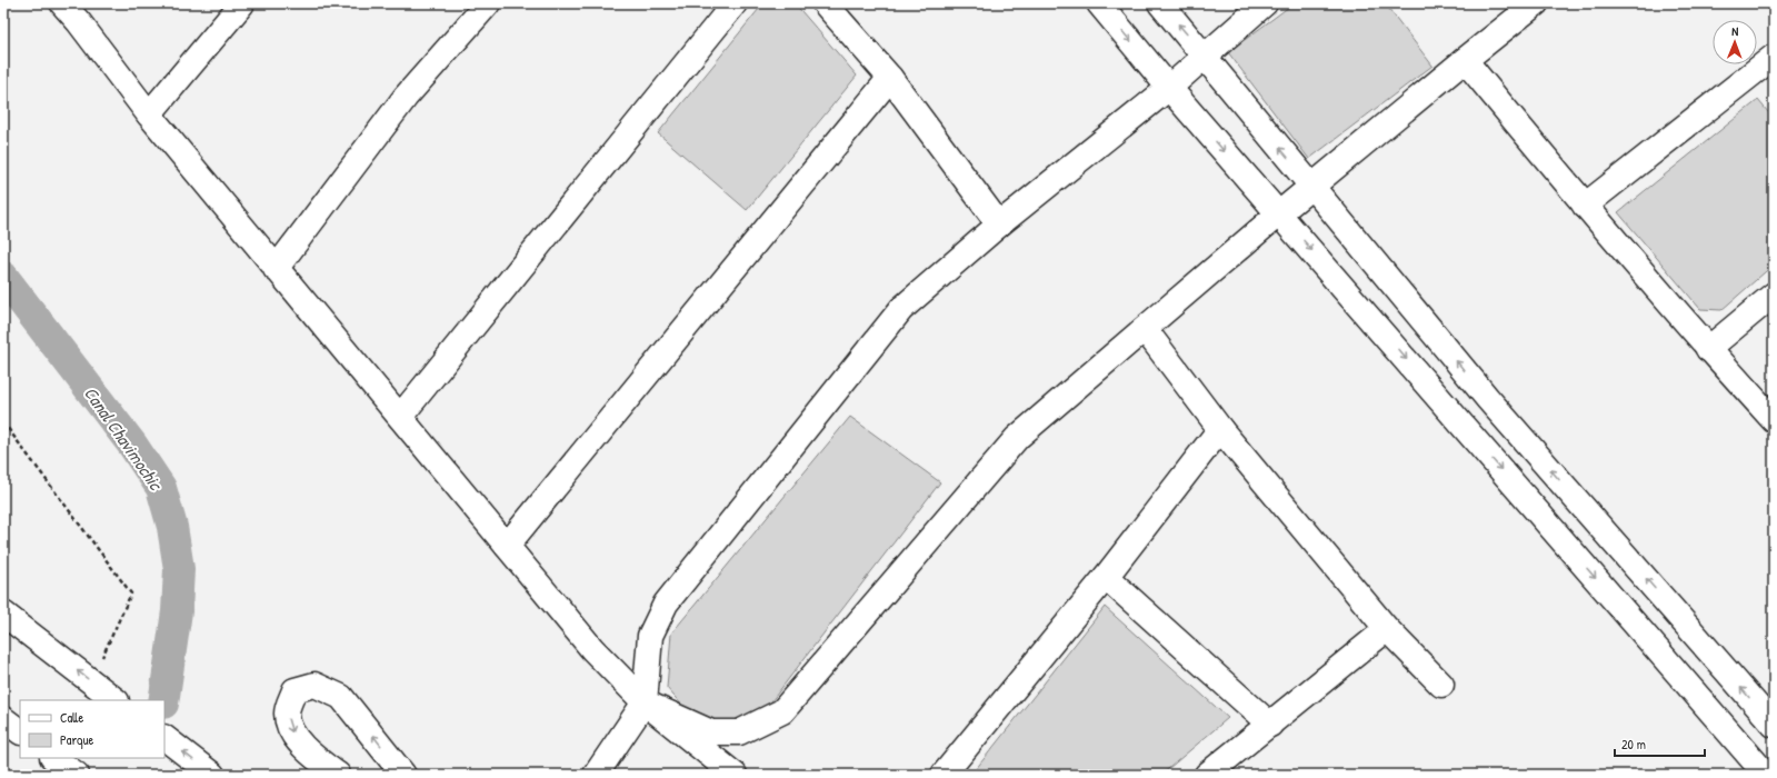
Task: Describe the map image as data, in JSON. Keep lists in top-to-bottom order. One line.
{"water":["Canal Chavimochic"],"legend":["Calle","Parque"],"scale_bar":"20 m","north":"top"}
